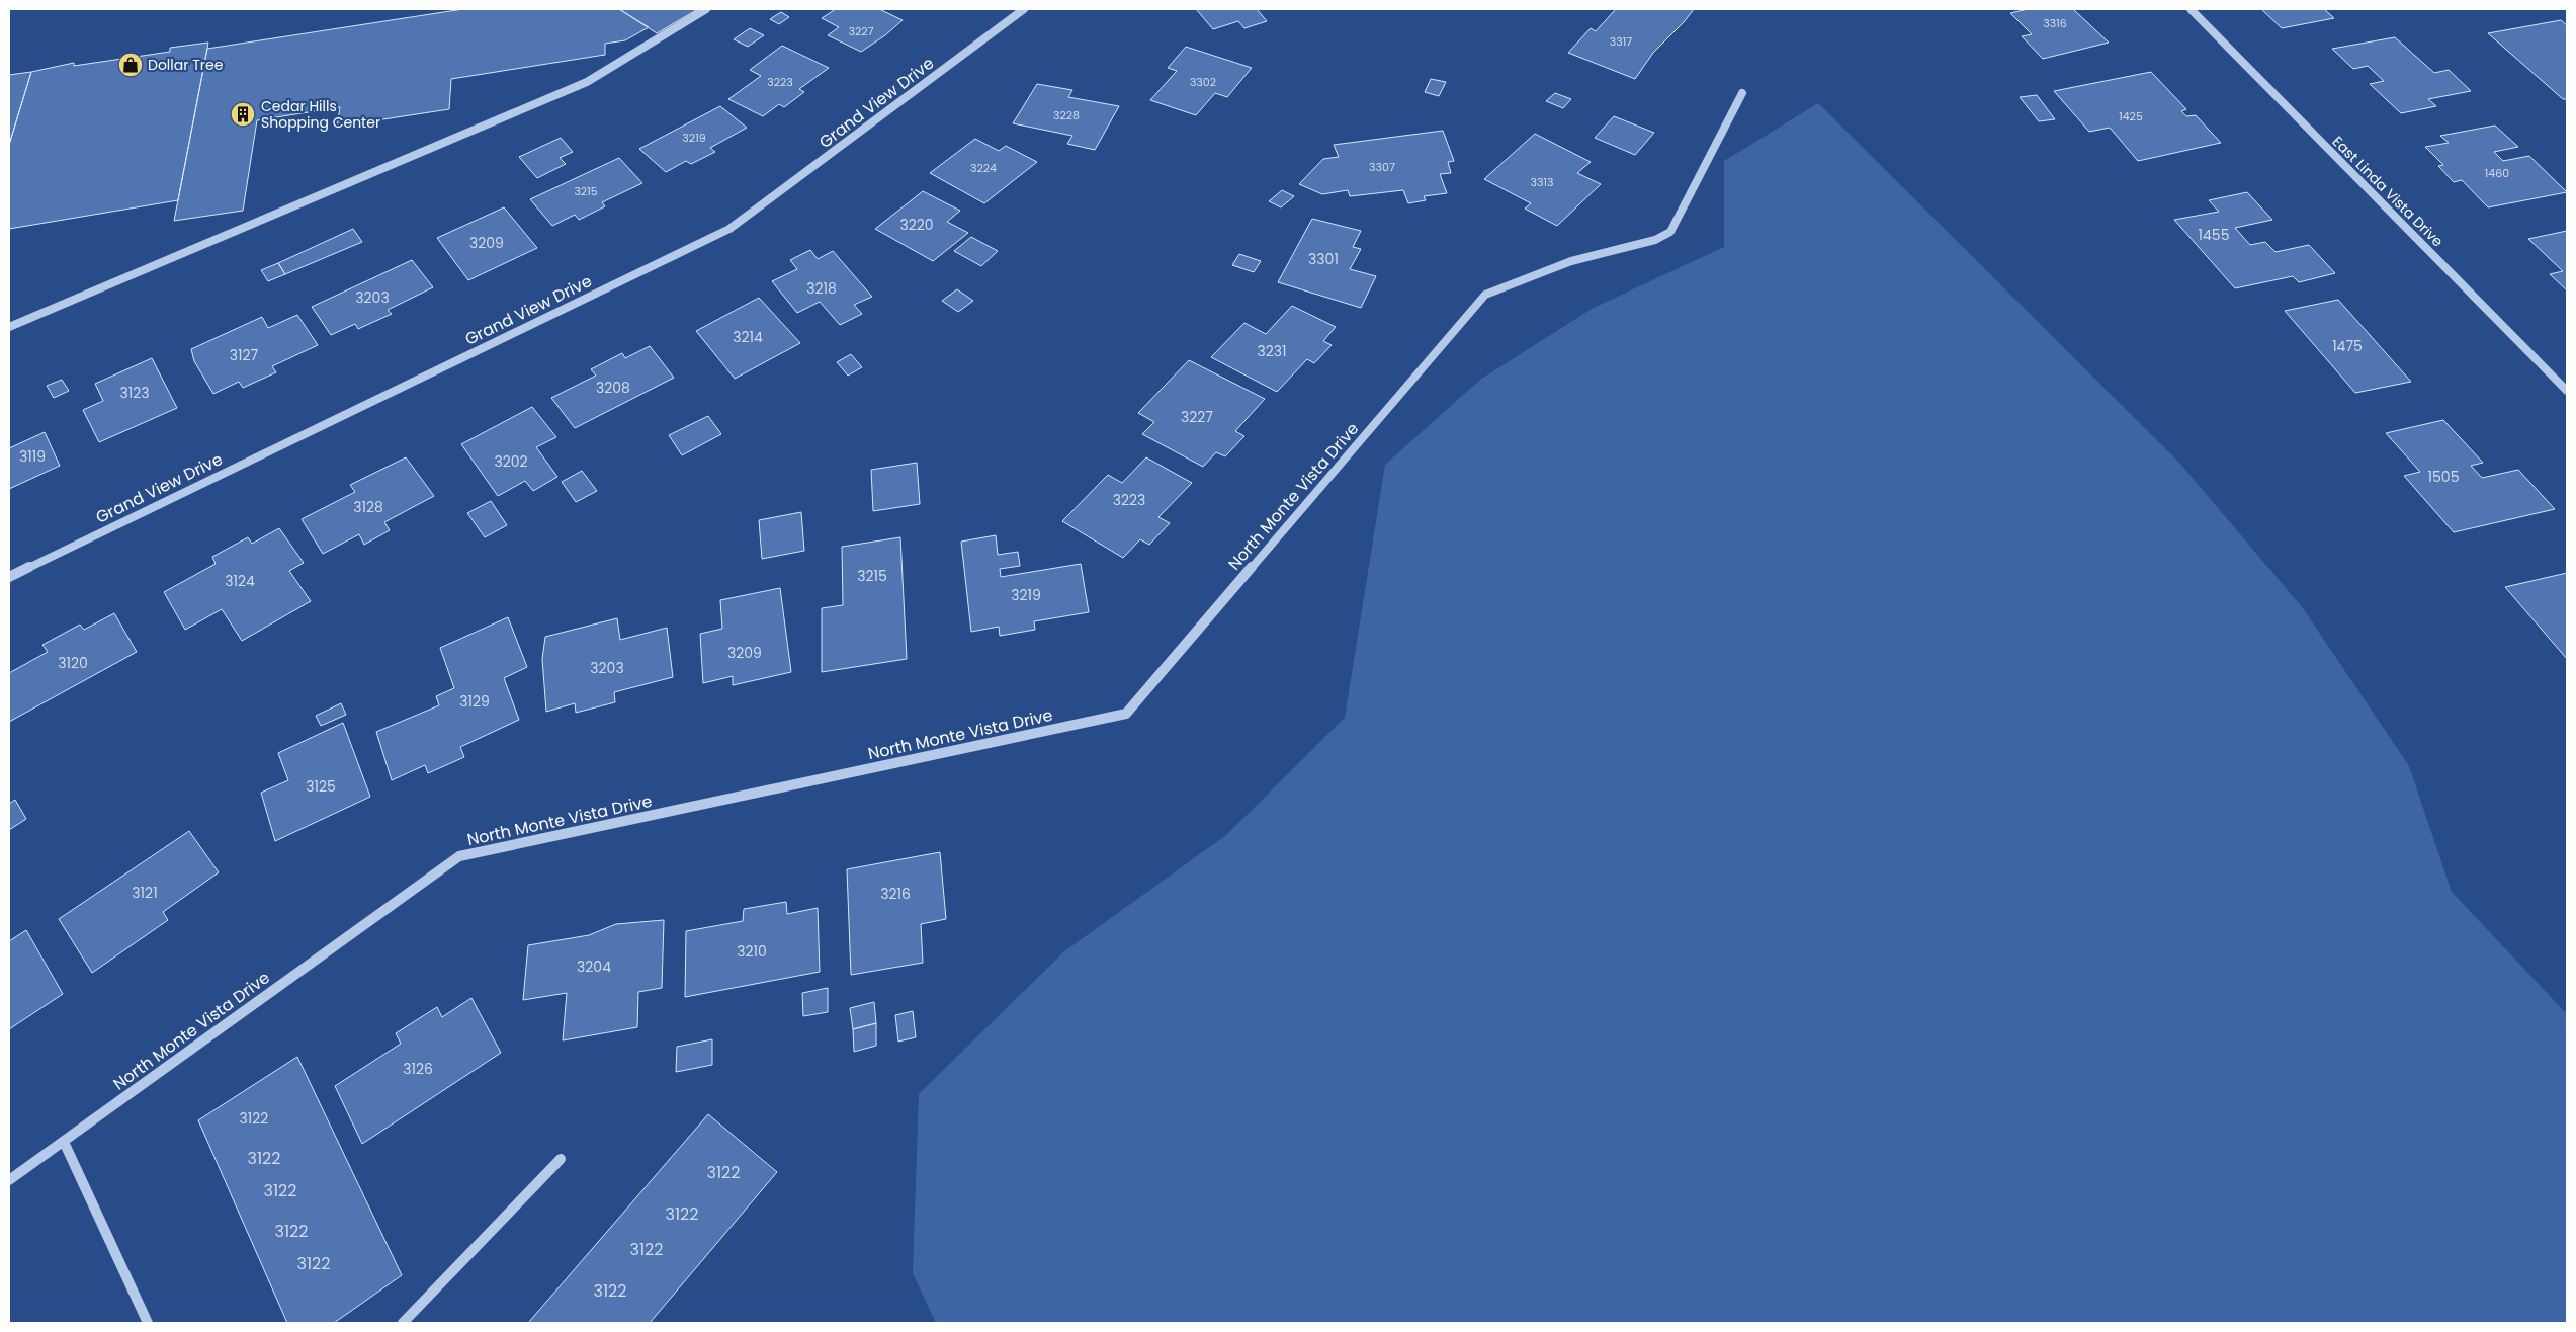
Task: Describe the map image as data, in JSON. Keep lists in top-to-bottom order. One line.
{"streets":{"street":["Grand View Drive","East Linda Vista Drive","North Monte Vista Drive"]},"places":{"shop":["Dollar Tree"],"building":["Cedar Hills Shopping Center"]},"house_numbers":["3316","3227","3317","3223","3302","3228","1425","3219","3307","3224","1460","3313","3215","3220","1455","3209","3301","3218","3203","3214","1475","3231","3127","3208","3123","3227","3119","3202","1505","3223","3128","3215","3124","3219","3209","3120","3203","3129","3125","3121","3216","3210","3204","3126","3122","3122","3122","3122","3122","3122","3122","3122","3122"]}
